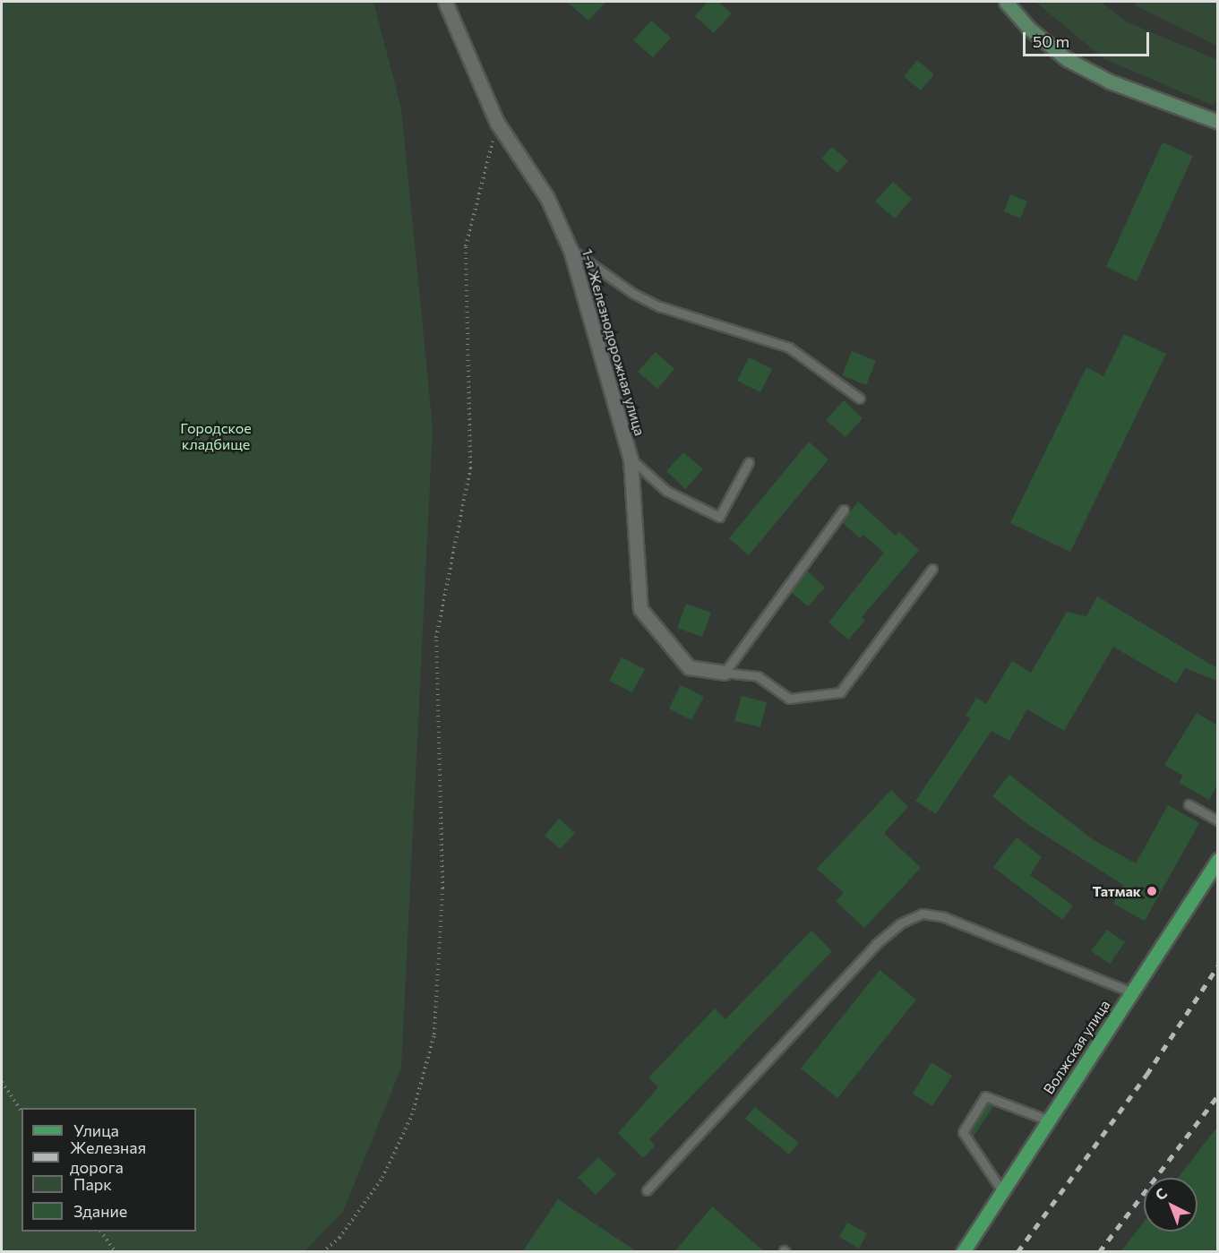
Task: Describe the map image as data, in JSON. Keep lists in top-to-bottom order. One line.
{"streets":{"main road":["Волжская улица"],"street":["1-я Железнодорожная улица"]},"parks":["Городское кладбище"],"places":["Татмак"],"legend":["Улица","Железная дорога","Парк","Здание"],"scale_bar":"50 m","north":"top left"}
